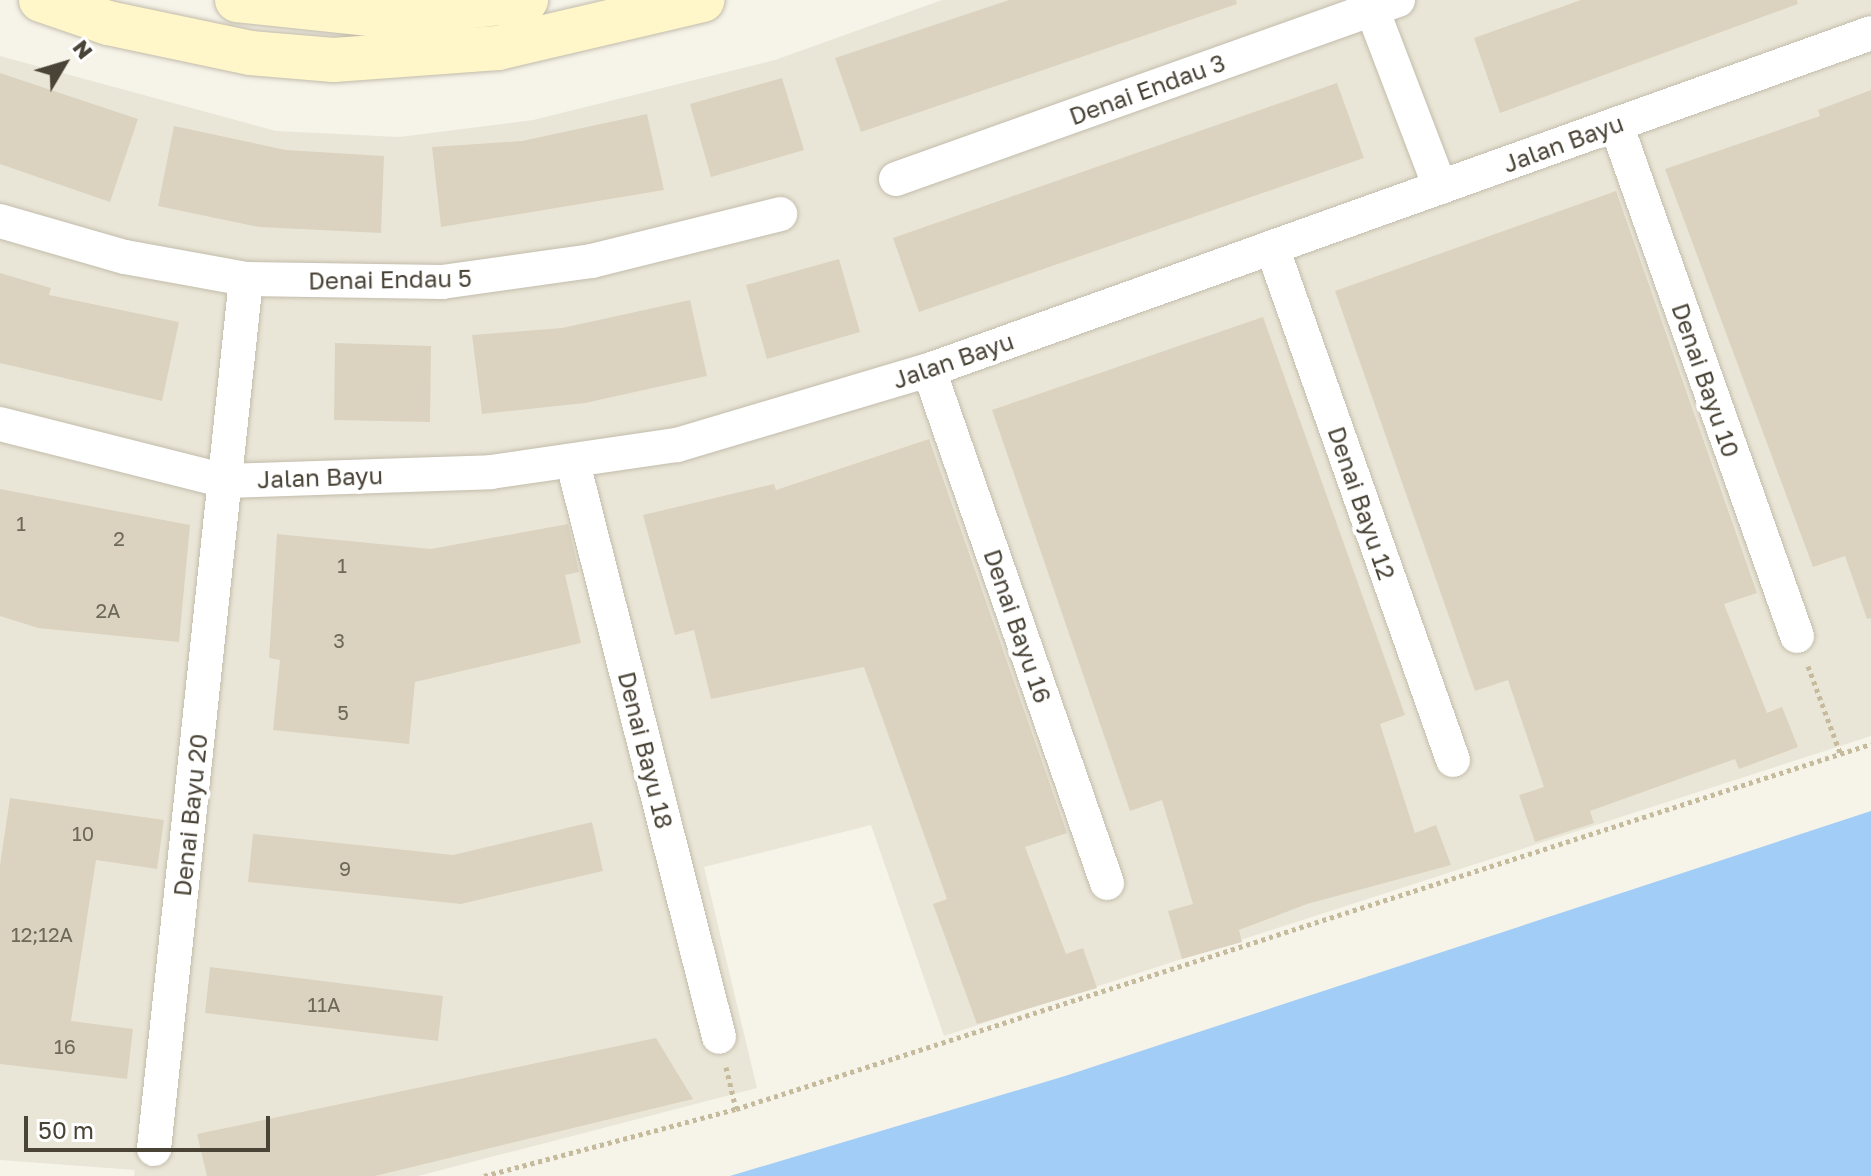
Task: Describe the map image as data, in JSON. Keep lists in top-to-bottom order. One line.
{"streets":{"street":["Denai Endau 3","Jalan Bayu","Denai Endau 5","Denai Bayu 10","Denai Bayu 12","Denai Bayu 16","Denai Bayu 18","Denai Bayu 20"]},"crossings":[["Jalan Bayu","Denai Bayu 10"],["Jalan Bayu","Denai Bayu 12"],["Jalan Bayu","Denai Bayu 16"],["Jalan Bayu","Denai Bayu 18"],["Jalan Bayu","Denai Bayu 20"],["Denai Endau 5","Denai Bayu 20"]],"house_numbers":["1","2","1","2A","3","5","10","9","12;12A","11A","16"],"scale_bar":"50 m","north":"top right"}
